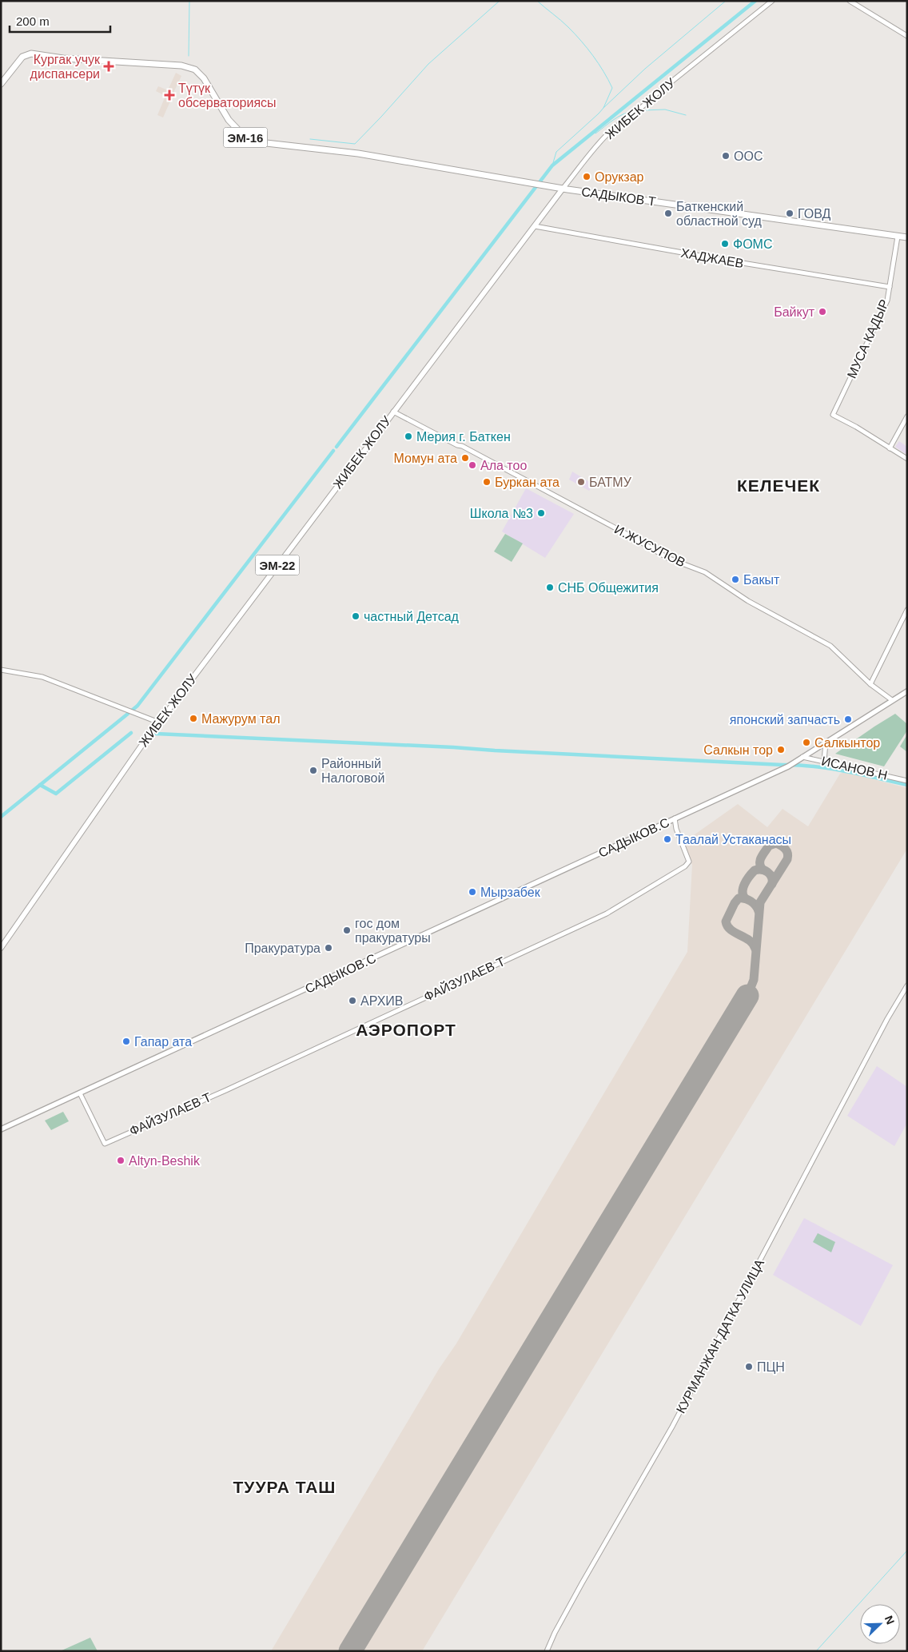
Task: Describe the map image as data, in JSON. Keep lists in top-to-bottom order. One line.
{"streets":{"highway":["ЭМ-16","САДЫКОВ Т"],"main road":["ЖИБЕК ЖОЛУ","ЭМ-22","САДЫКОВ.С"],"street":["ХАДЖАЕВ","МУСА КАДЫР","И.ЖУСУПОВ","ИСАНОВ Н","ФАЙЗУЛАЕВ Т","КУРМАНЖАН ДАТКА УЛИЦА"]},"crossings":[["ЖИБЕК ЖОЛУ","ЭМ-16"],["ЖИБЕК ЖОЛУ","САДЫКОВ Т"],["ЖИБЕК ЖОЛУ","ХАДЖАЕВ"],["ЖИБЕК ЖОЛУ","И.ЖУСУПОВ"],["ЭМ-16","САДЫКОВ Т"],["САДЫКОВ Т","МУСА КАДЫР"],["ХАДЖАЕВ","МУСА КАДЫР"],["ИСАНОВ Н","САДЫКОВ.С"],["САДЫКОВ.С","ФАЙЗУЛАЕВ Т"]],"districts":["КЕЛЕЧЕК","АЭРОПОРТ","ТУУРА ТАШ"],"places":{"health":["Кургак учук диспансери","Түтүк обсерваториясы"],"other":["ООС","Орукзар","Баткенский областной суд","ГОВД","ФОМС","Байкут","Мерия г. Бaткен","Момун ата","Ала тоо","Буркан ата","БАТМУ","Школа №3","Бакыт","СНБ Общежития","частный Детсад","Мажурум тал","японский запчасть","Салкынтор","Салкын тор","Районный Налоговой","Таалай Устаканасы","Мырзабек","гос дом пракуратуры","Пракуратура","АРХИВ","Гапар ата","Altyn-Beshik","ПЦН"]},"scale_bar":"200 m","north":"top right"}
